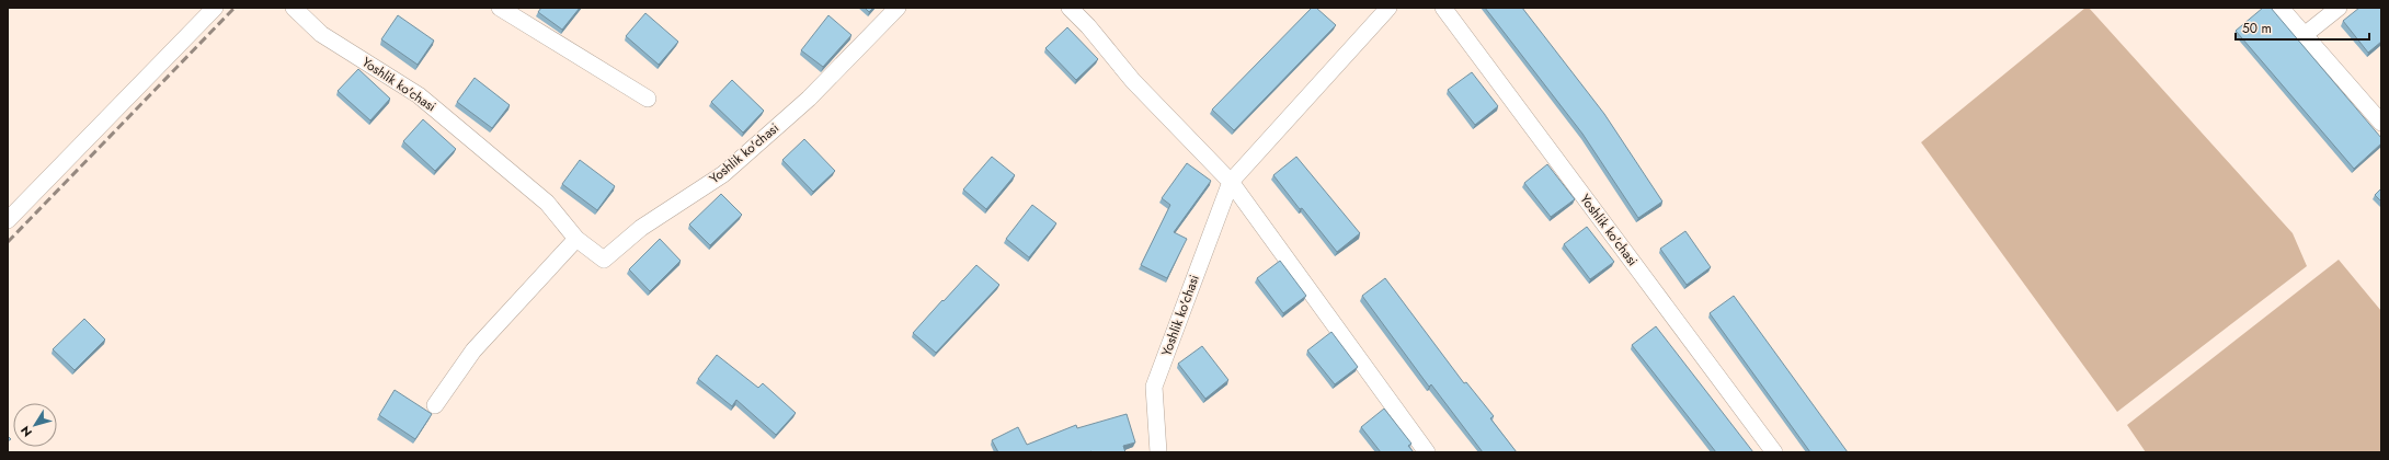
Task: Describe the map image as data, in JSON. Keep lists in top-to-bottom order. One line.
{"streets":{"street":["Yoshlik ko'chasi"]},"scale_bar":"50 m","north":"bottom left"}
